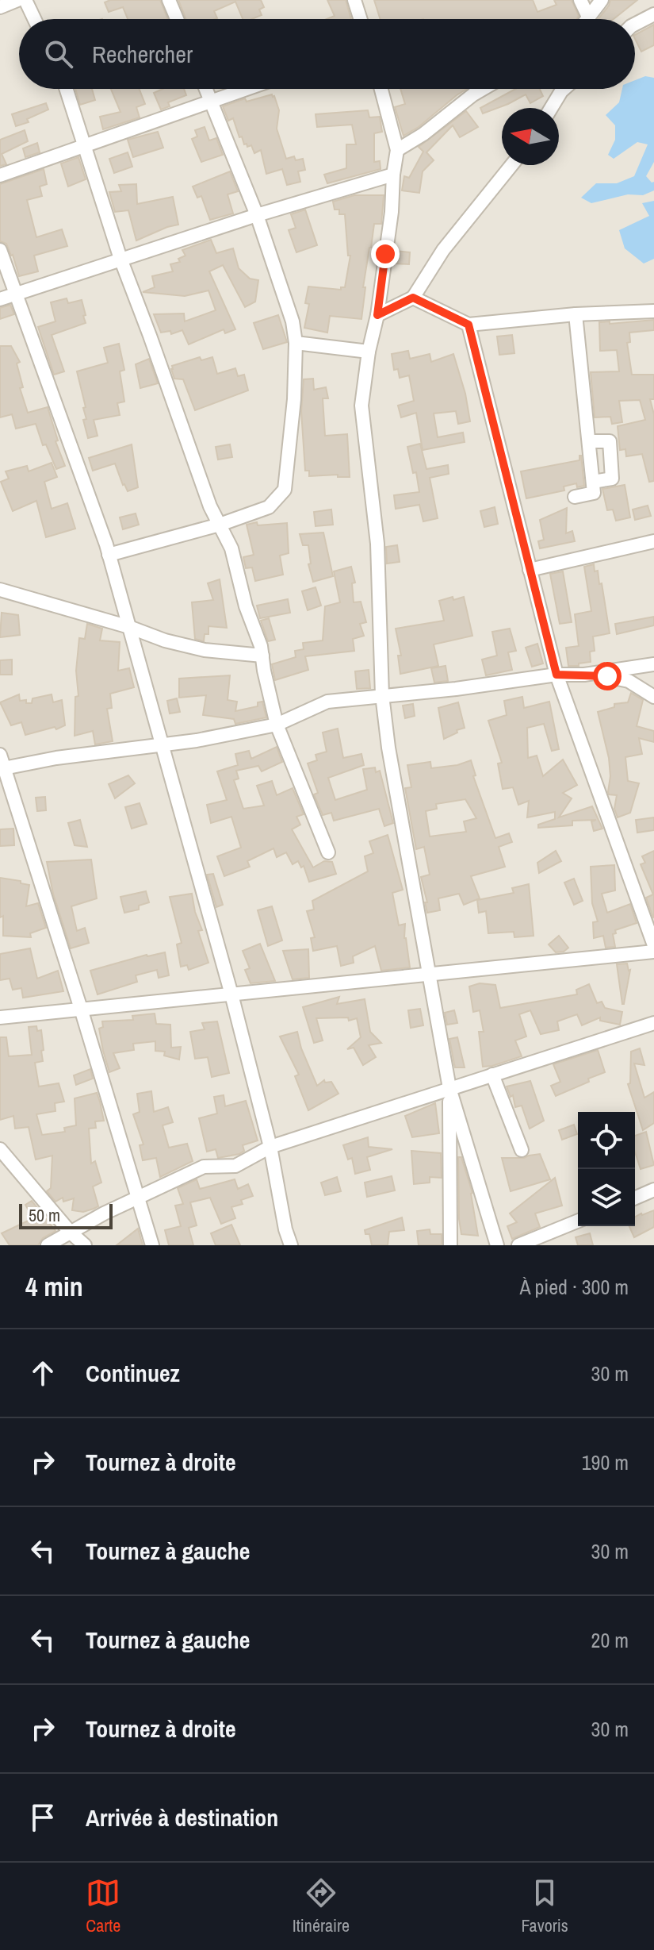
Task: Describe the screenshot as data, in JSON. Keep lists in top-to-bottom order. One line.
{"scale_bar":"50 m","north":"left","page":{"search":"Rechercher","scale":"50 m","heading":["4 min","À pied · 300 m"],"list":[["Continuez","30 m"],["Tournez à droite","190 m"],["Tournez à gauche","30 m"],["Tournez à gauche","20 m"],["Tournez à droite","30 m"],"Arrivée à destination"],"nav":["Carte","Itinéraire","Favoris"]}}
